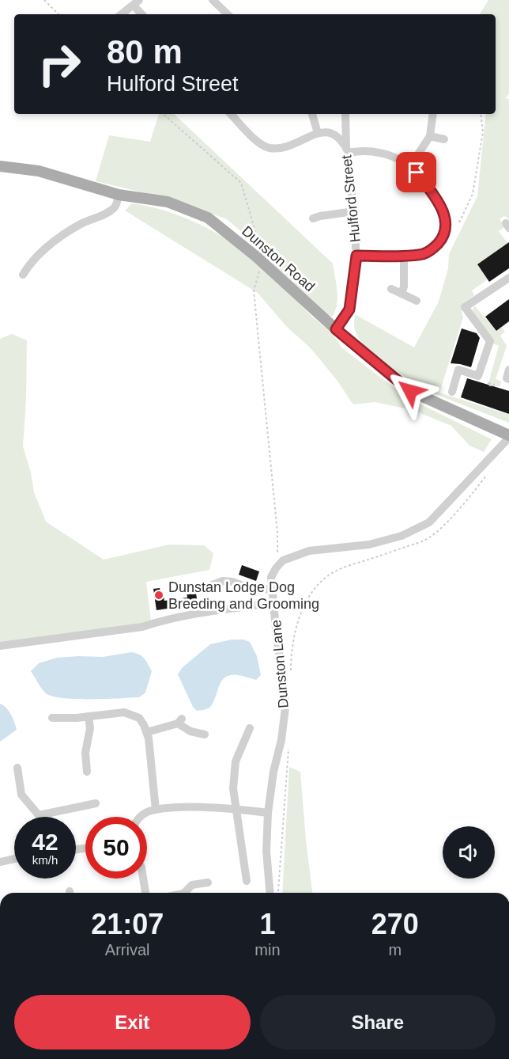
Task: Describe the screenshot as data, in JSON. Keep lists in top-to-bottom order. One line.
{"streets":{"main road":["Dunston Road"],"street":["Hulford Street","Dunston Lane"]},"crossings":[["Hulford Street","Dunston Road"]],"places":["Dunstan Lodge Dog Breeding and Grooming"],"page":{"turn":["80 m","Hulford Street"],"speed":"42 km/h","limit":"50","eta":["21:07","Arrival","1","min","270","m"],"buttons":["Exit","Share"]}}
